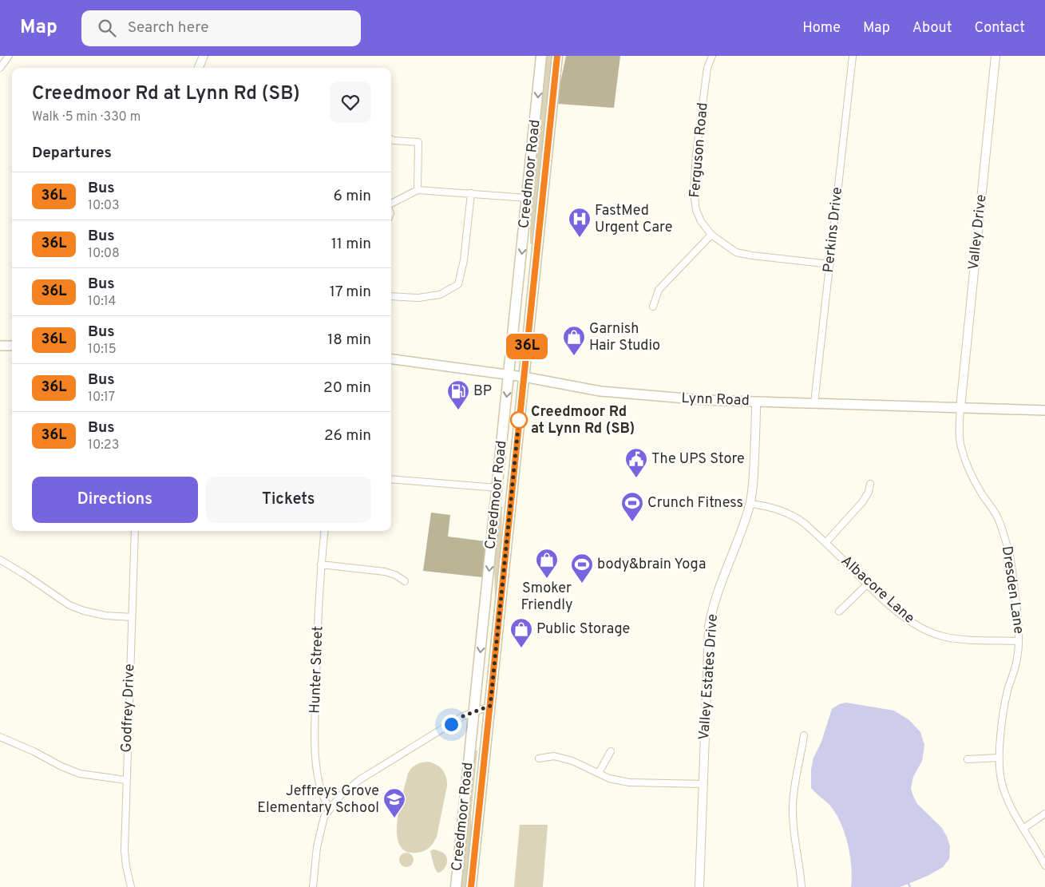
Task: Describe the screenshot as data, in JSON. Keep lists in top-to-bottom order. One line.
{"streets":{"main road":["Creedmoor Road","Lynn Road"],"street":["Ferguson Road","Perkins Drive","Valley Drive","Albacore Lane","Dresden Lane","Hunter Street","Valley Estates Drive","Godfrey Drive"]},"crossings":[["Ferguson Road","Perkins Drive"],["Creedmoor Road","Lynn Road"],["Perkins Drive","Lynn Road"],["Valley Drive","Lynn Road"],["Valley Drive","Dresden Lane"],["Lynn Road","Dresden Lane"],["Lynn Road","Valley Estates Drive"],["Albacore Lane","Dresden Lane"],["Albacore Lane","Valley Estates Drive"]],"places":{"hospital":["FastMed Urgent Care"],"shop":["Garnish Hair Studio","Smoker Friendly","Public Storage"],"fuel station":["BP"],"other":["Creedmoor Rd at Lynn Rd (SB)"],"public building":["The UPS Store"],"sports":["Crunch Fitness","body&brain Yoga"],"school or university":["Jeffreys Grove Elementary School"]},"lines":["bus line 36L"],"page":{"header":"Map","search":"Search here","nav":["Home","Map","About","Contact"],"on_map":"36L","heading":[["Creedmoor Rd at Lynn Rd (SB)","Walk · 5 min · 330 m"],"Departures"],"list":[{"mark":"36L","name":"Bus","note":"10:03","value":"6 min"},{"mark":"36L","name":"Bus","note":"10:08","value":"11 min"},{"mark":"36L","name":"Bus","note":"10:14","value":"17 min"},{"mark":"36L","name":"Bus","note":"10:15","value":"18 min"},{"mark":"36L","name":"Bus","note":"10:17","value":"20 min"},{"mark":"36L","name":"Bus","note":"10:23","value":"26 min"}],"buttons":["Directions","Tickets"]}}
